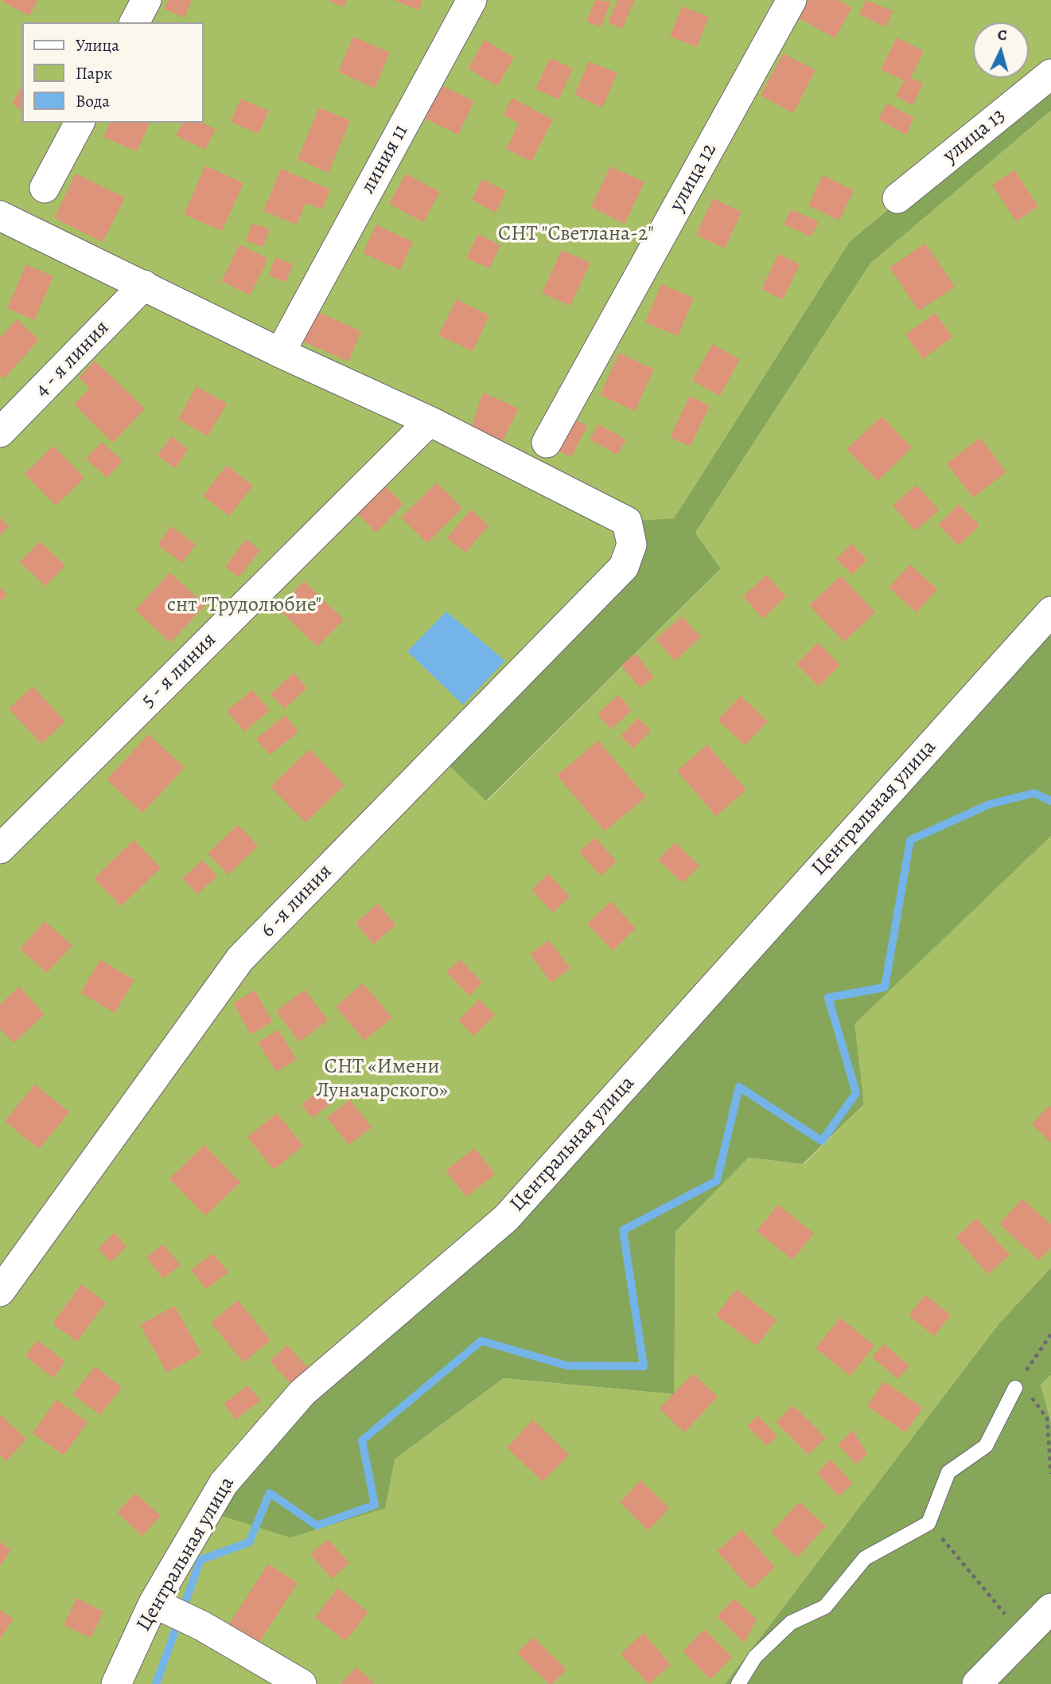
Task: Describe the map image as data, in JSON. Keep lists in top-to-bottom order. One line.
{"streets":{"street":["улица 13","линия 11","улица 12","4 - я линия","5 - я линия","Центральная улица","6 -я линия"]},"crossings":[["5 - я линия","6 -я линия"]],"parks":["СНТ \"Светлана-2\"","снт \"Трудолюбие\"","СНТ «Имени Луначарского»"],"legend":["Улица","Парк","Вода"],"north":"top"}
